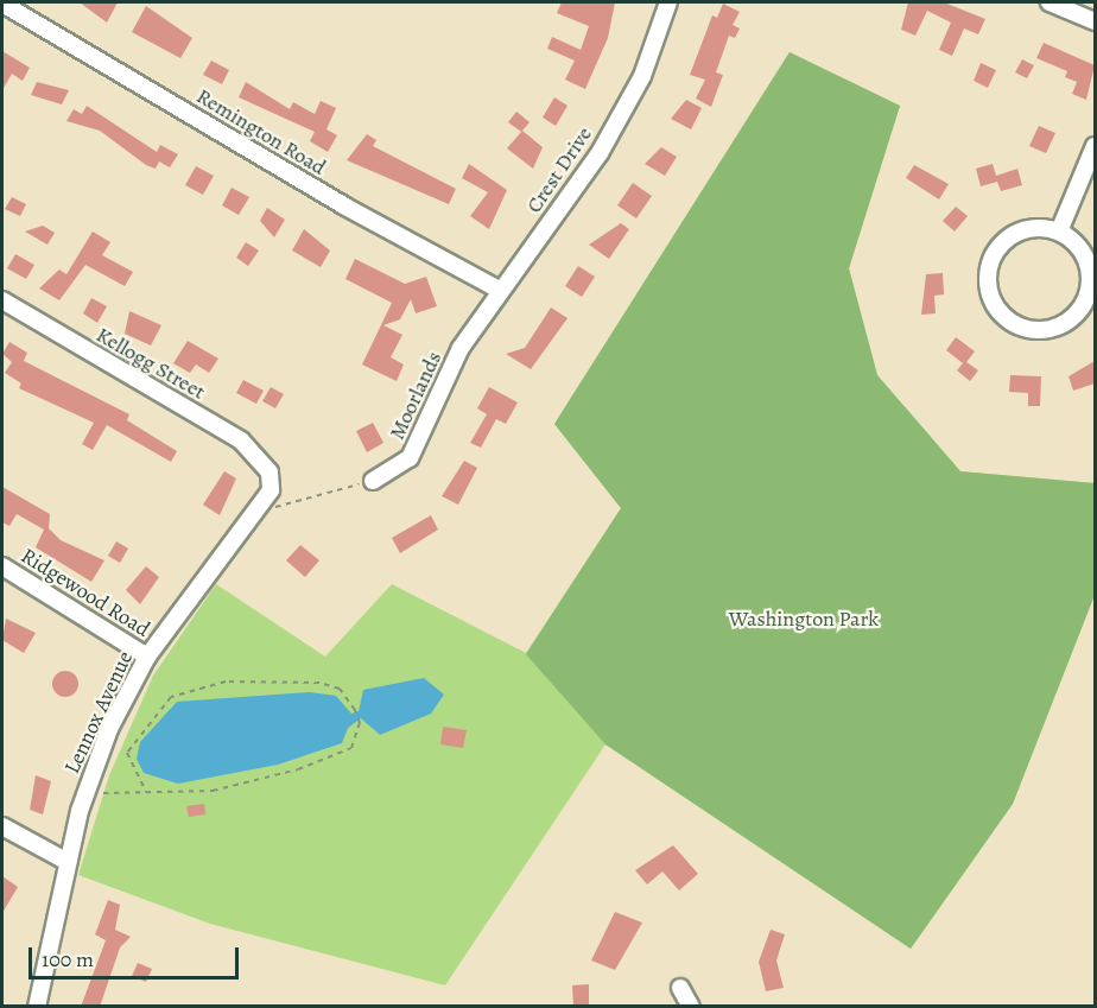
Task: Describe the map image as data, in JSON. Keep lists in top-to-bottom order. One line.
{"streets":{"street":["Remington Road","Crest Drive","Kellogg Street","Moorlands","Ridgewood Road","Lennox Avenue"]},"crossings":[["Remington Road","Crest Drive"],["Crest Drive","Moorlands"],["Kellogg Street","Lennox Avenue"],["Ridgewood Road","Lennox Avenue"]],"parks":["Washington Park"],"scale_bar":"100 m"}
